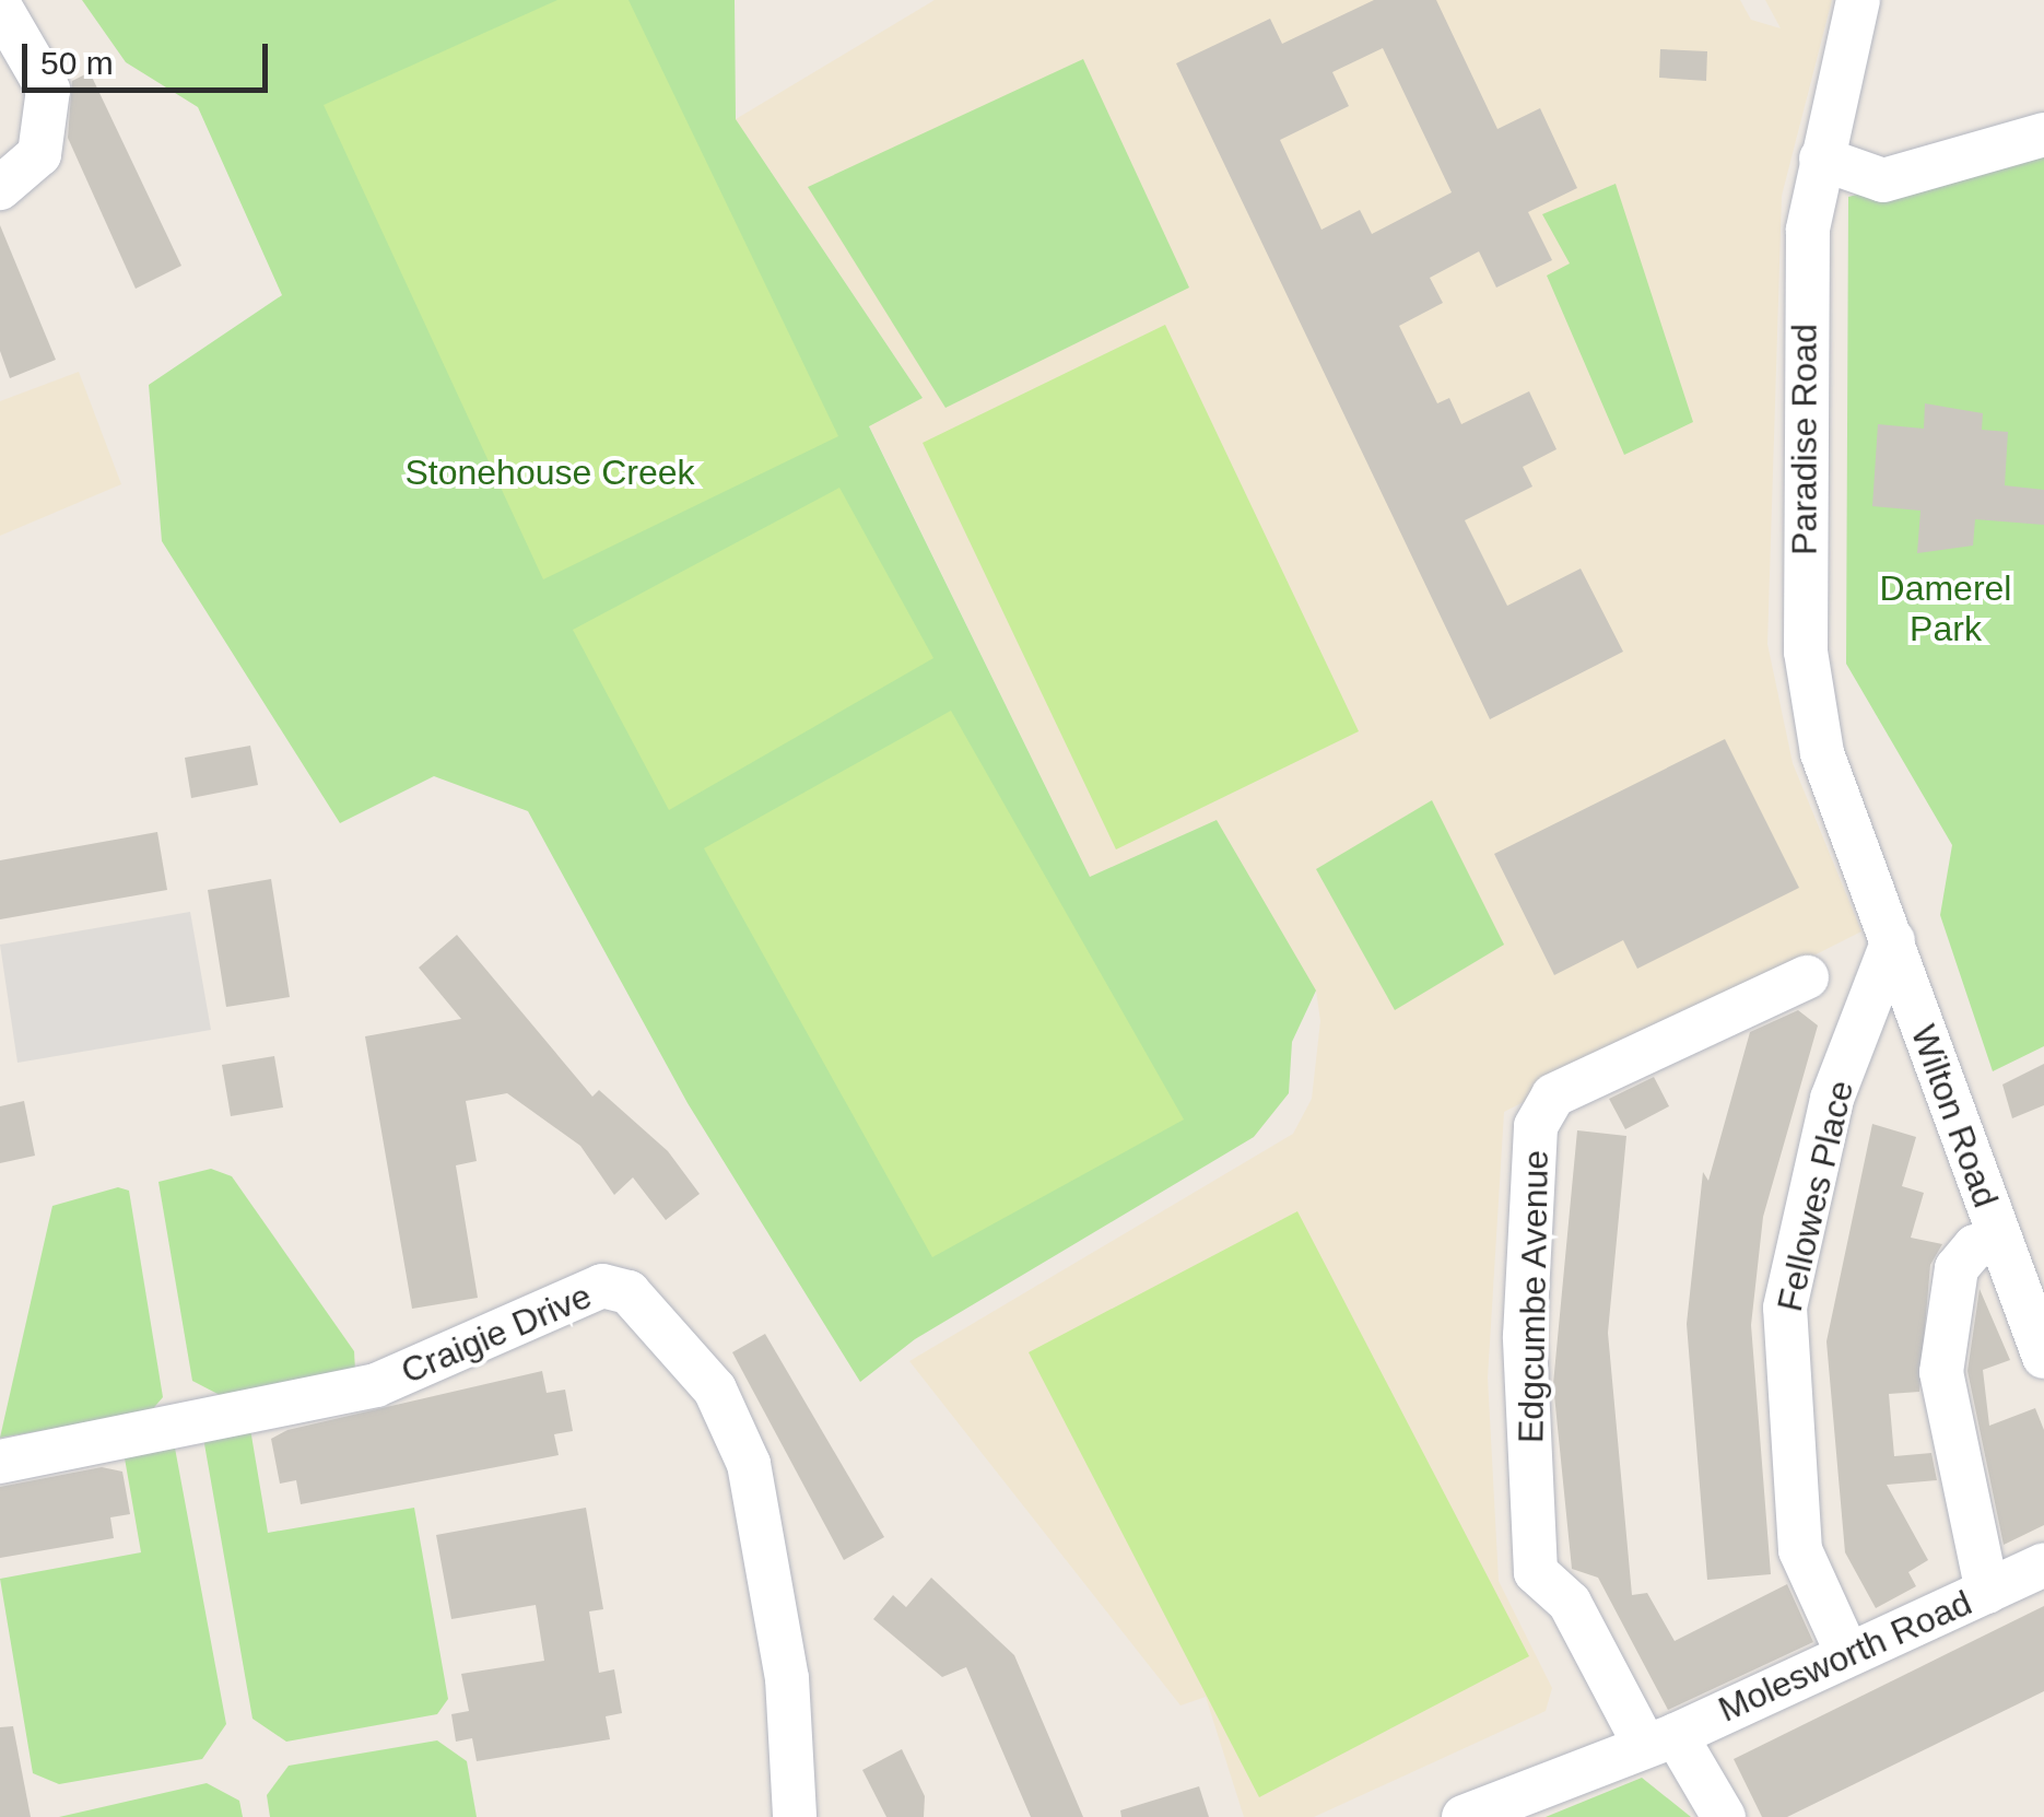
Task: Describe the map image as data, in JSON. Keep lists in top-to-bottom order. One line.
{"streets":{"street":["Paradise Road","Wilton Road","Fellowes Place","Edgcumbe Avenue","Craigie Drive","Molesworth Road"]},"crossings":[["Paradise Road","Wilton Road"],["Wilton Road","Fellowes Place"],["Fellowes Place","Molesworth Road"],["Edgcumbe Avenue","Molesworth Road"]],"parks":["Stonehouse Creek","Damerel Park"],"scale_bar":"50 m"}
